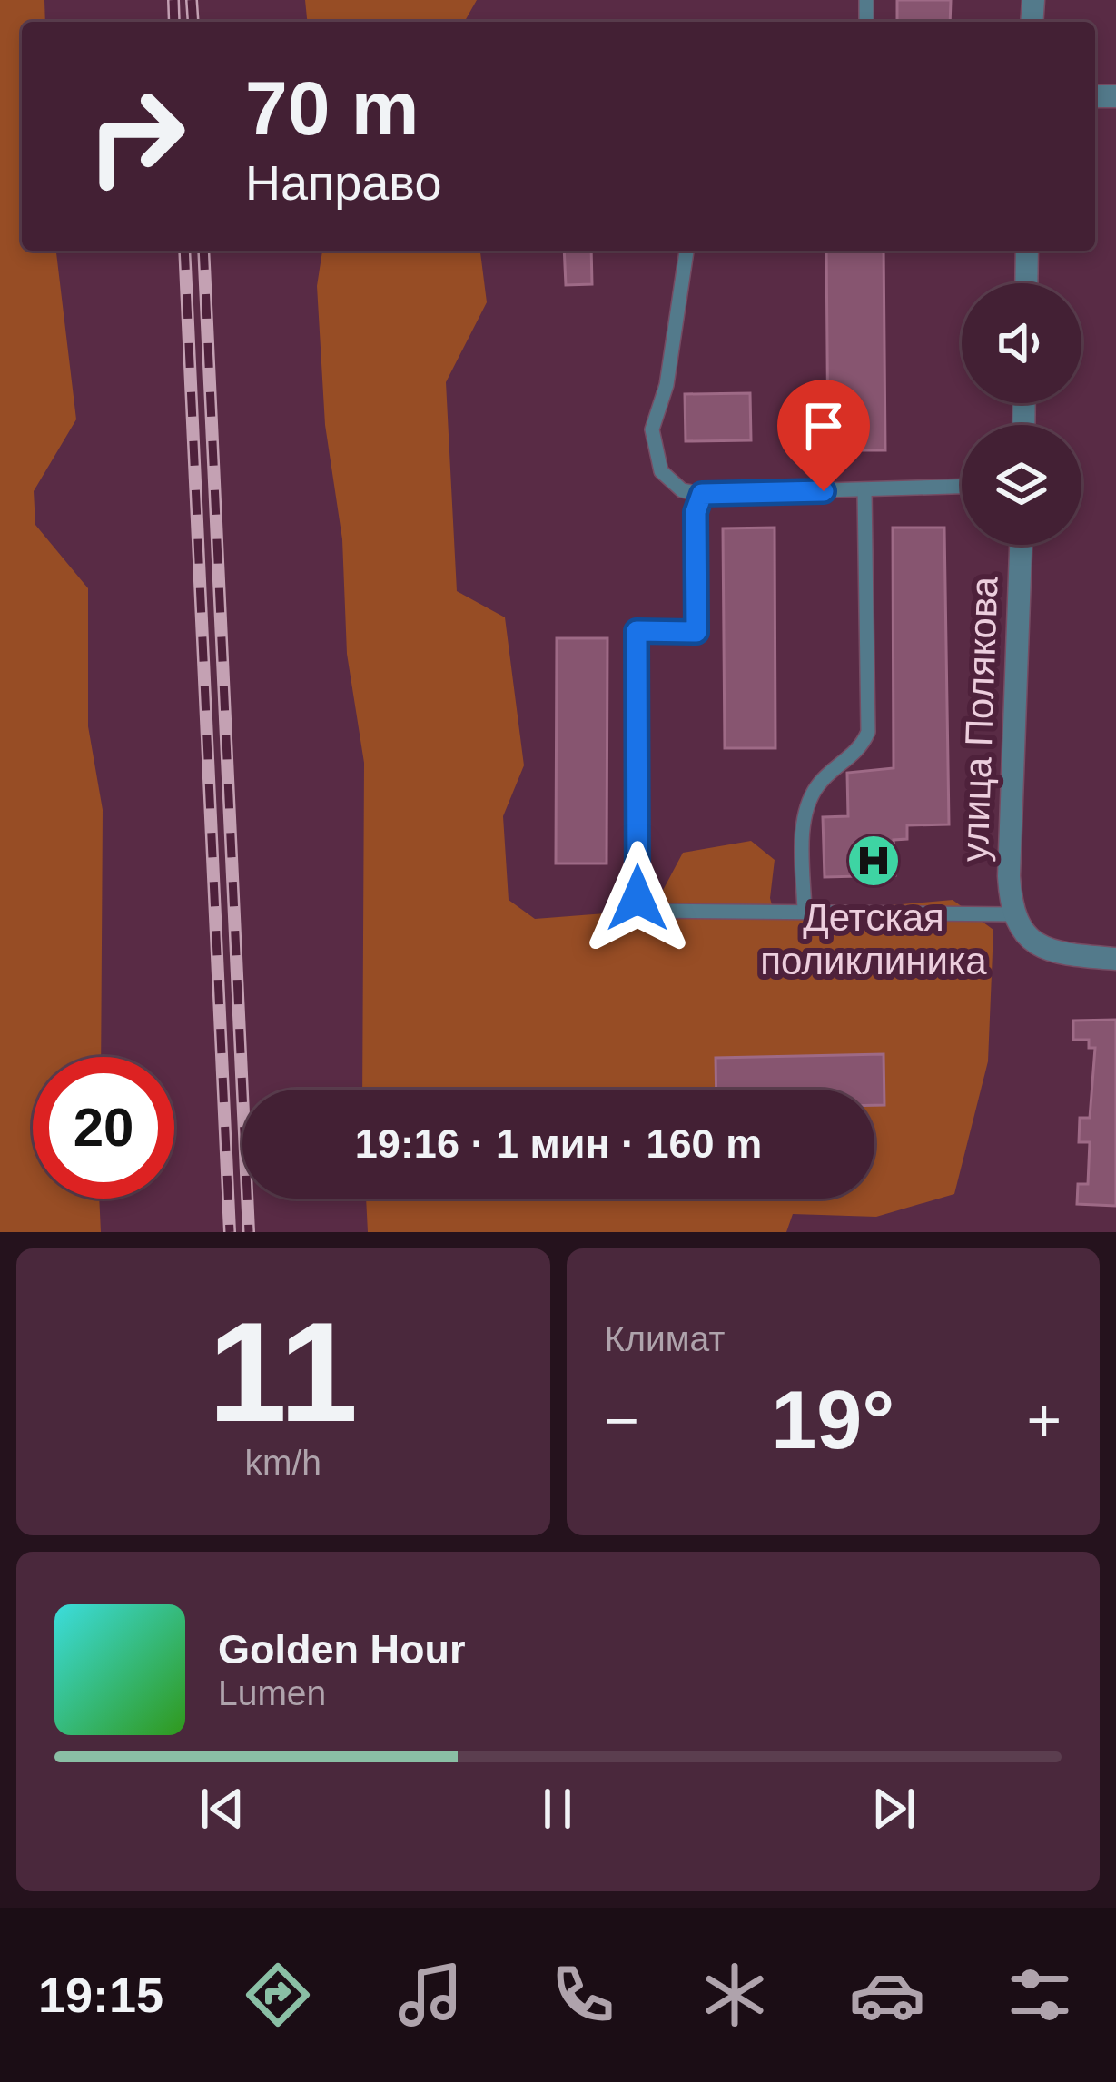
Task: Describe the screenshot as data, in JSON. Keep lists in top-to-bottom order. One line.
{"streets":{"street":["улица Полякова"]},"places":{"hospital":["Детская поликлиника"]},"page":{"turn":["70 m","Направо"],"limit":"20","trip":"19:16 · 1 мин · 160 m","tile":[["11","km/h"],"Климат"],"heat":["−","19°","+"],"song":["Golden Hour","Lumen"],"tabs":"19:15"}}
